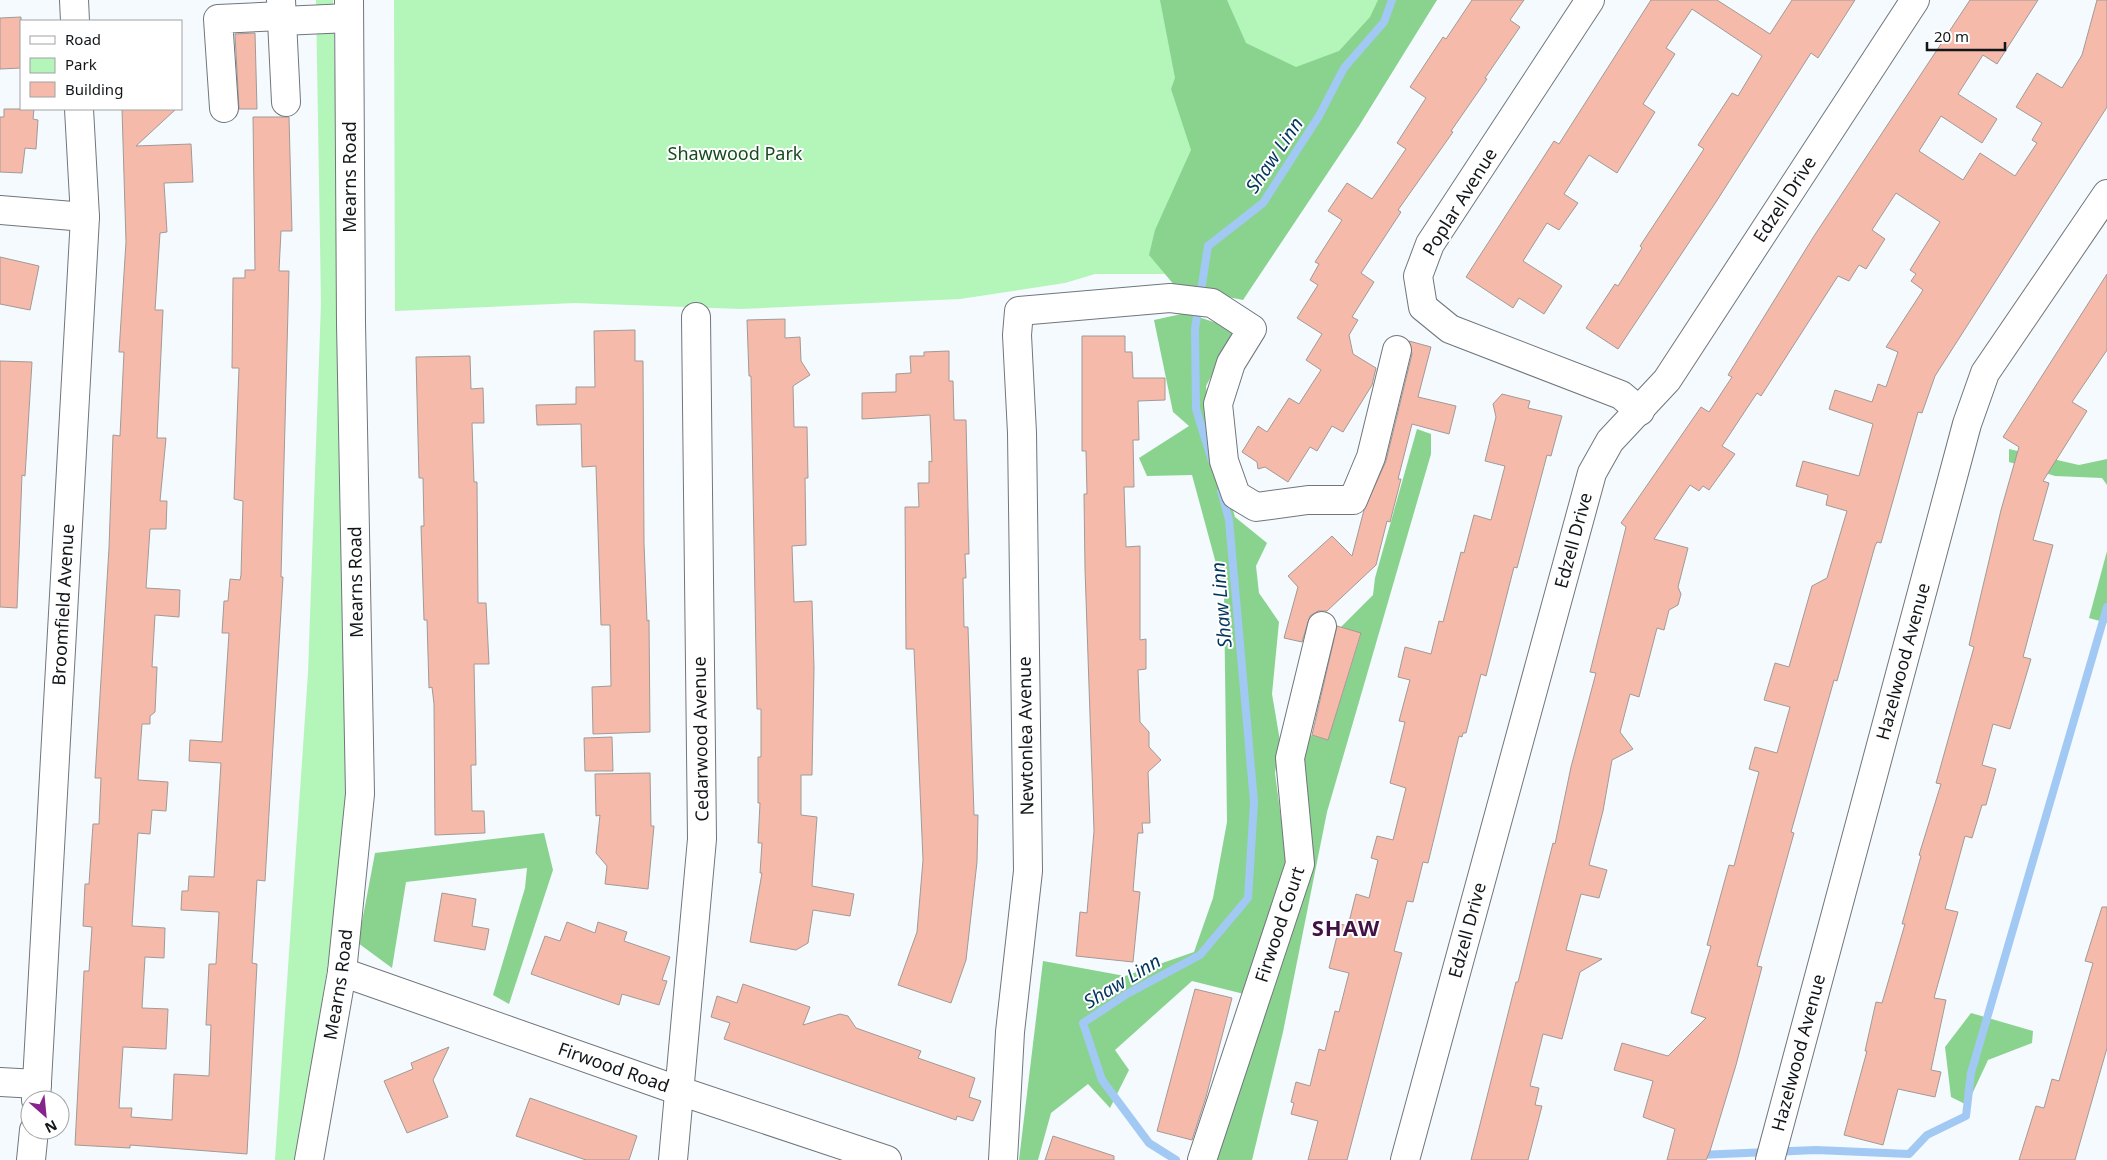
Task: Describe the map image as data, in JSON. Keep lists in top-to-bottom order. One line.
{"streets":{"street":["Mearns Road","Edzell Drive","Poplar Avenue","Broomfield Avenue","Hazelwood Avenue","Newtonlea Avenue","Cedarwood Avenue","Firwood Court","Firwood Road"]},"crossings":[["Mearns Road","Firwood Road"],["Edzell Drive","Poplar Avenue"],["Cedarwood Avenue","Firwood Road"]],"districts":["SHAW"],"water":["Shaw Linn"],"parks":["Shawwood Park"],"legend":["Road","Park","Building"],"scale_bar":"20 m","north":"bottom right"}
